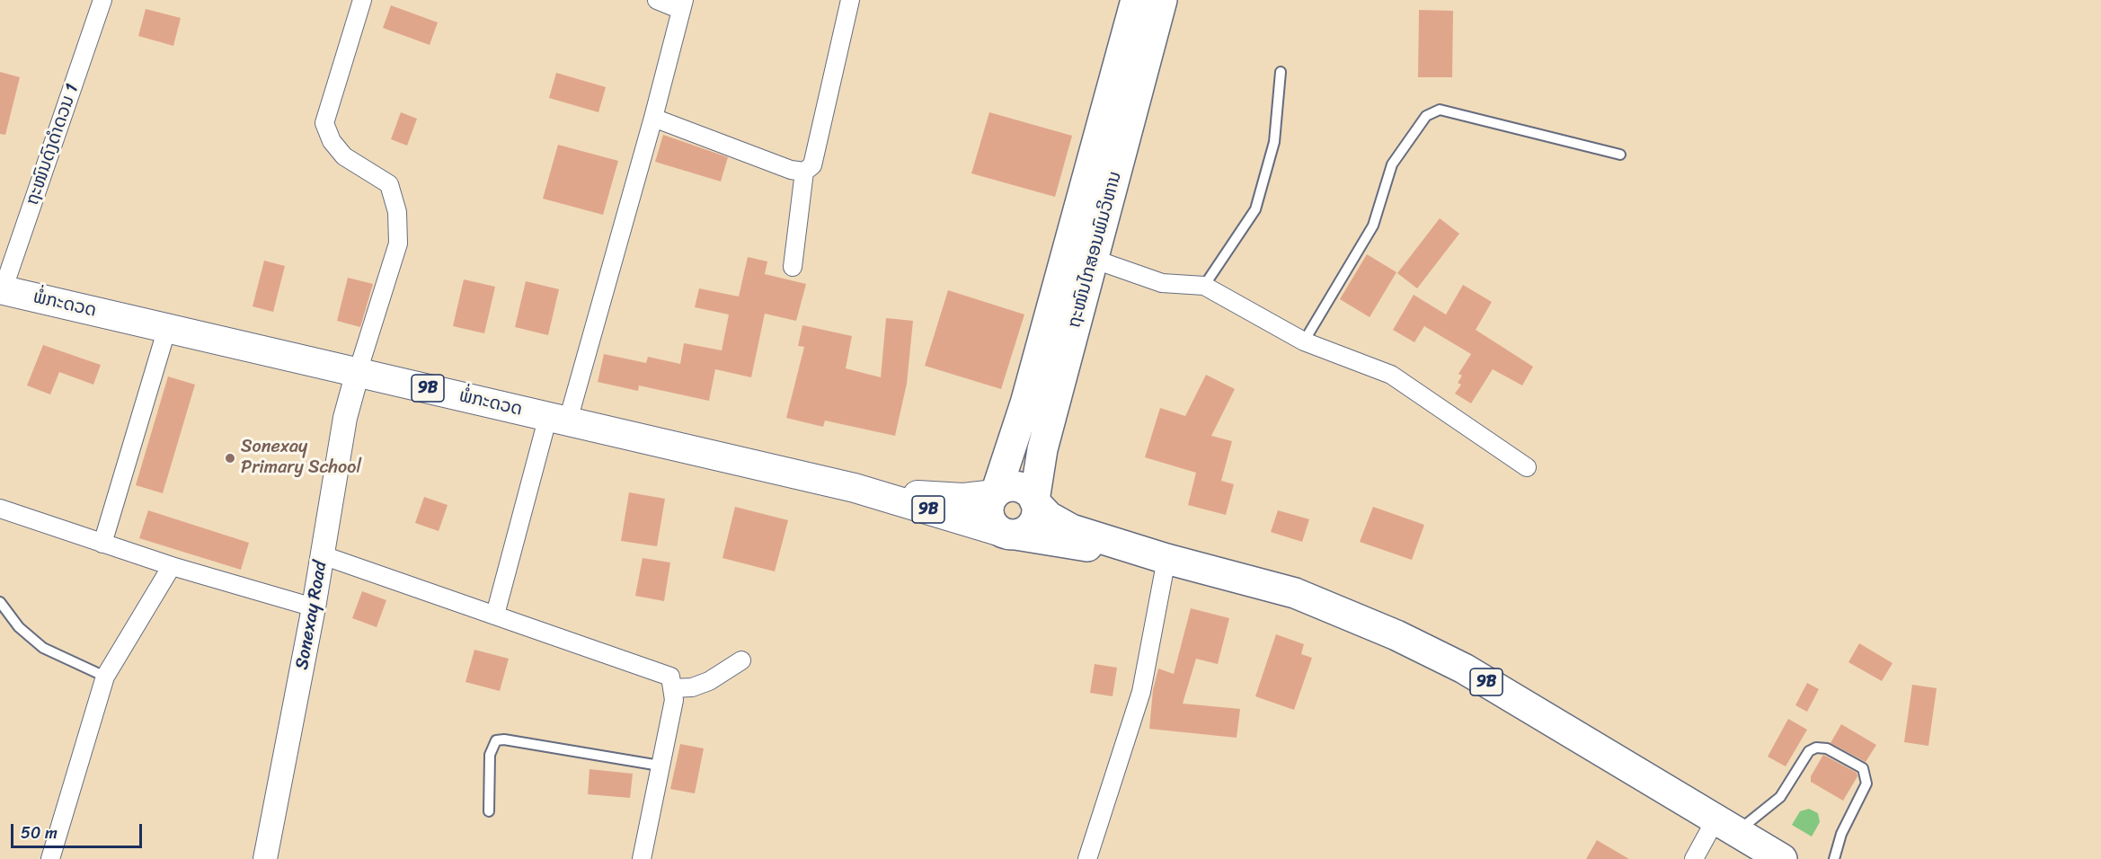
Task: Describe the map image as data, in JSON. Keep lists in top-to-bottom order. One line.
{"streets":{"highway":["ຖະໜົນໄກສອນພົມວິຫານ","9B"],"main road":["ພໍ່ກະດວດ"],"street":["ຖະໜົນດົງດຳດວນ 1","Sonexay Road"]},"crossings":[["ຖະໜົນດົງດຳດວນ 1","ພໍ່ກະດວດ"],["ຖະໜົນໄກສອນພົມວິຫານ","9B"],["ພໍ່ກະດວດ","9B"],["ພໍ່ກະດວດ","Sonexay Road"]],"places":["Sonexay Primary School"],"scale_bar":"50 m"}
